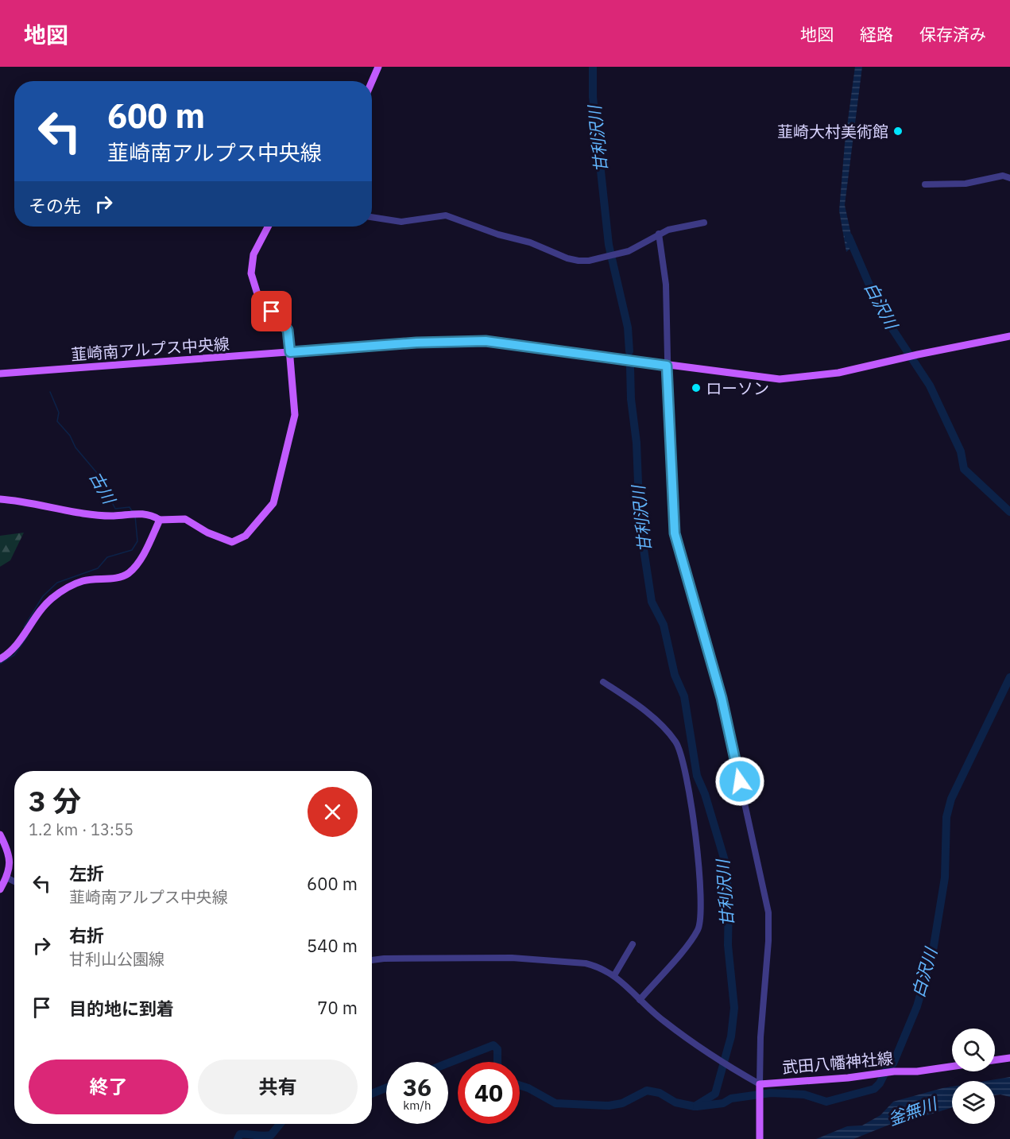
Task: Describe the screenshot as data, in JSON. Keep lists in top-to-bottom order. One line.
{"streets":{"main road":["韮崎南アルプス中央線","武田八幡神社線"]},"water":["甘利沢川","白沢川","古川","釜無川"],"places":["韮崎大村美術館","ローソン"],"page":{"header":"地図","nav":["地図","経路","保存済み"],"turn":["600 m","韮崎南アルプス中央線"],"then":"その先","heading":["3 分","1.2 km · 13:55"],"list":[{"name":"左折","note":"韮崎南アルプス中央線","value":"600 m"},{"name":"右折","note":"甘利山公園線","value":"540 m"},{"name":"目的地に到着","value":"70 m"}],"buttons":["終了","共有"],"speed":"36 km/h","limit":"40"}}
